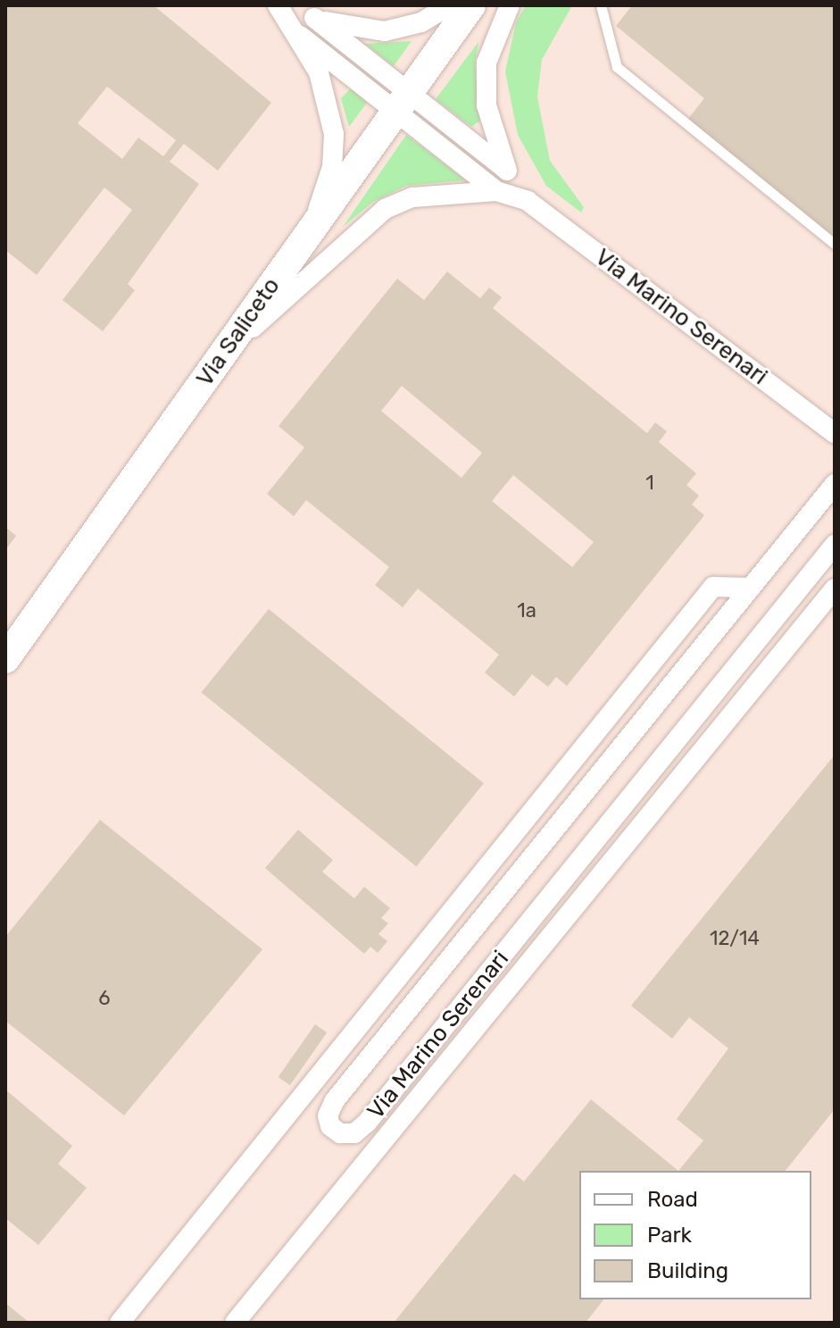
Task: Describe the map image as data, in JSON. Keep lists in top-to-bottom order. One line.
{"streets":{"main road":["Via Saliceto"],"street":["Via Marino Serenari"]},"crossings":[["Via Marino Serenari","Via Saliceto"]],"house_numbers":["1","1a","12/14","6"],"legend":["Road","Park","Building"]}
